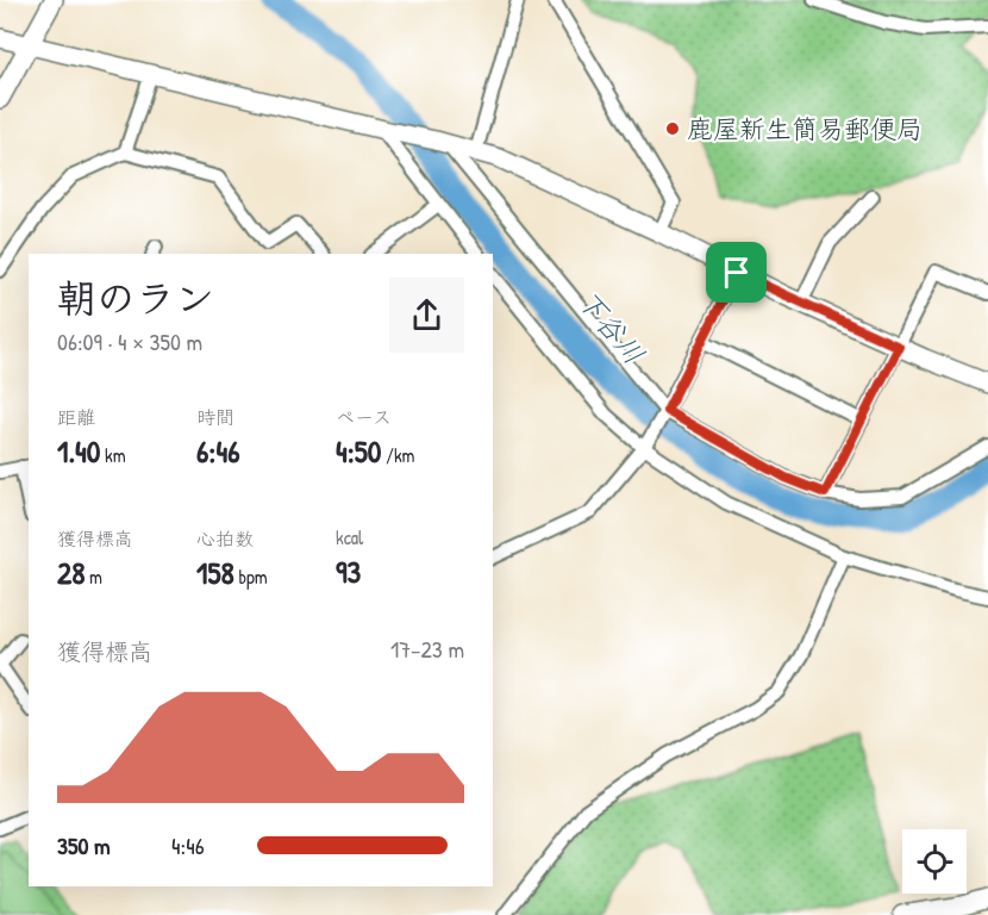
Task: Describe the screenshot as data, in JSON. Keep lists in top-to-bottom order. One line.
{"water":["下谷川"],"places":["鹿屋新生簡易郵便局"],"page":{"heading":["朝のラン","06:09 · 4 × 350 m"],"stats":[["距離","1.40 km"],["時間","6:46"],["ペース","4:50 /km"],["獲得標高","28 m"],["心拍数","158 bpm"],["kcal","93"]],"chart":["獲得標高","17–23 m"],"list":[{"name":"350 m","note":"4:46"}]}}
